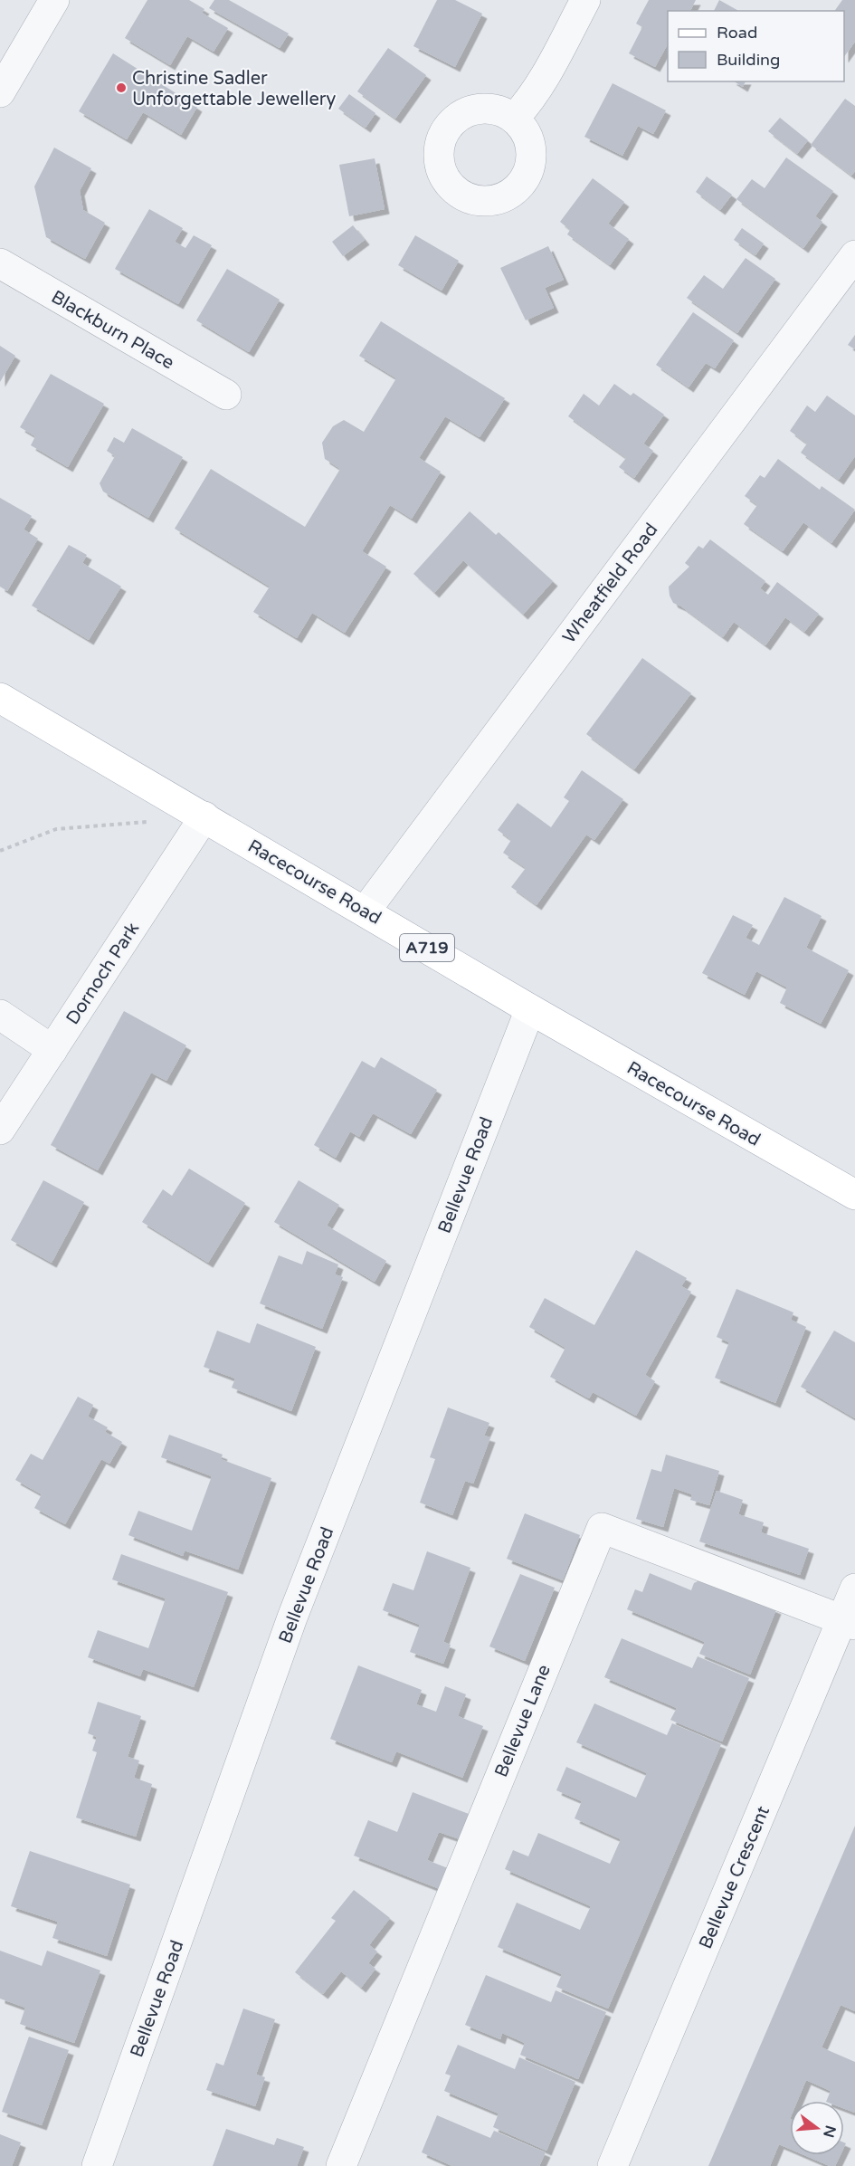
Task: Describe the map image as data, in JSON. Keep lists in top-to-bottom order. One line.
{"streets":{"main road":["Racecourse Road","A719"],"street":["Blackburn Place","Wheatfield Road","Dornoch Park","Bellevue Road","Bellevue Lane","Bellevue Crescent"]},"crossings":[["Wheatfield Road","Racecourse Road"],["Racecourse Road","Dornoch Park"],["Racecourse Road","Bellevue Road"],["Bellevue Lane","Bellevue Crescent"]],"places":["Christine Sadler Unforgettable Jewellery"],"legend":["Road","Building"],"north":"right"}
